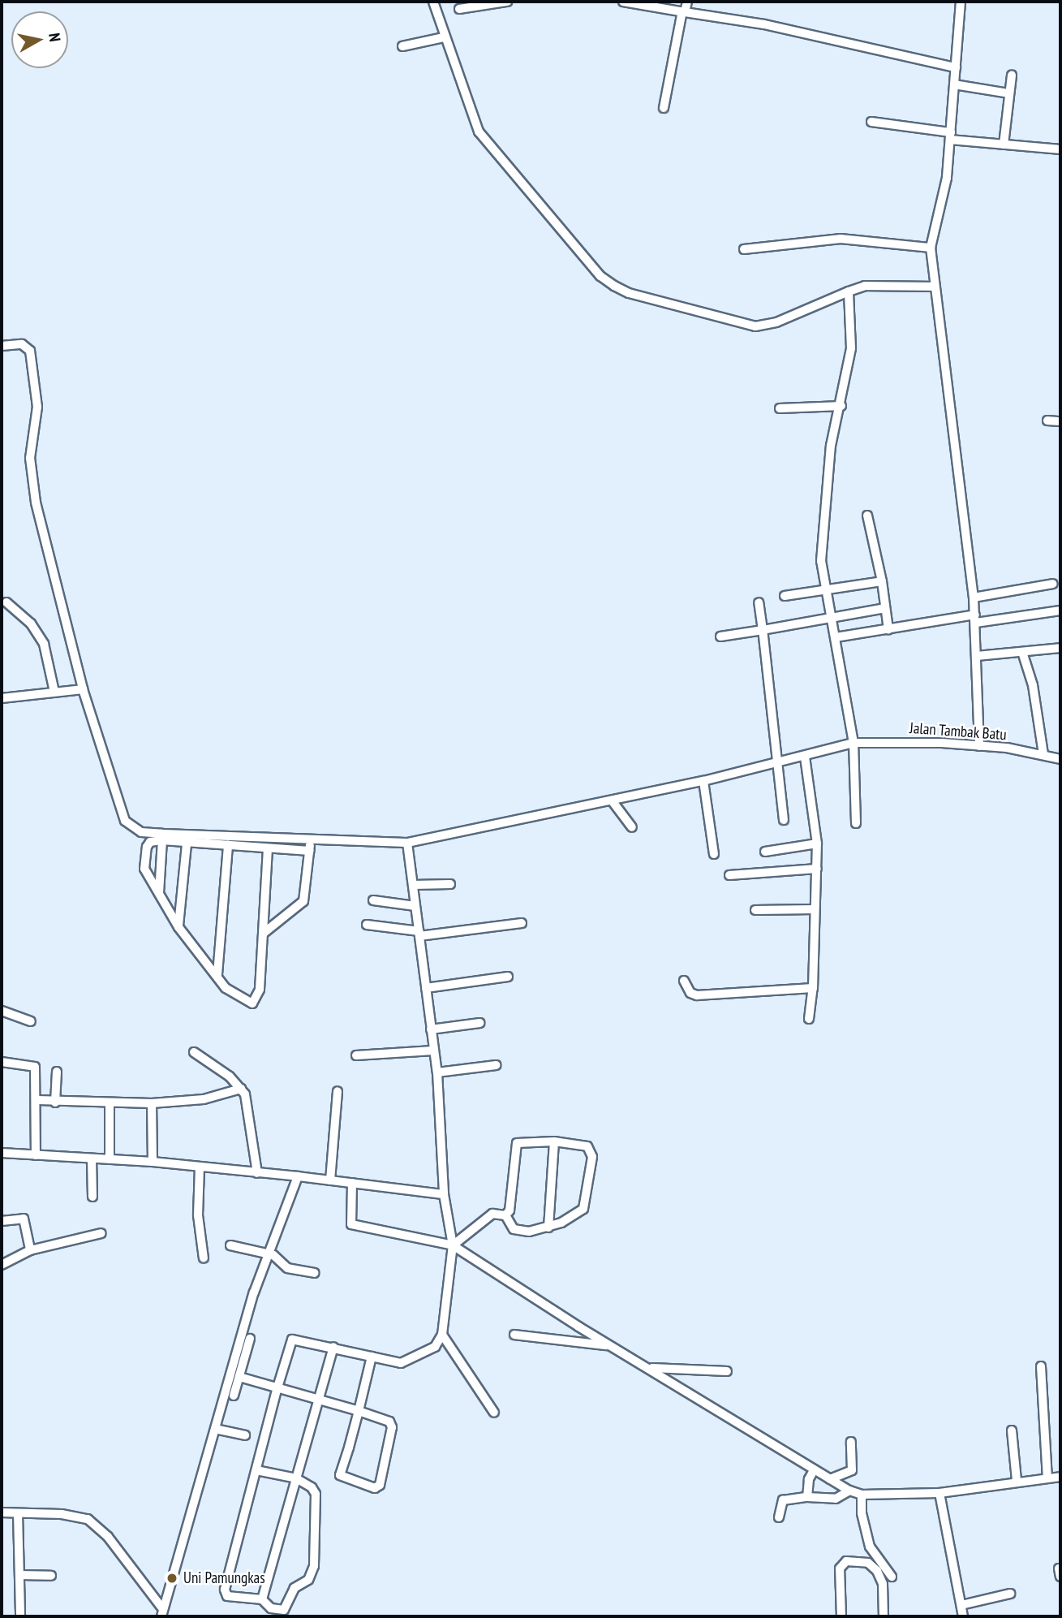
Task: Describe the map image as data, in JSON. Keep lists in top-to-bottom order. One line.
{"streets":{"street":["Jalan Tambak Batu"]},"places":["Uni Pamungkas"],"north":"right"}
